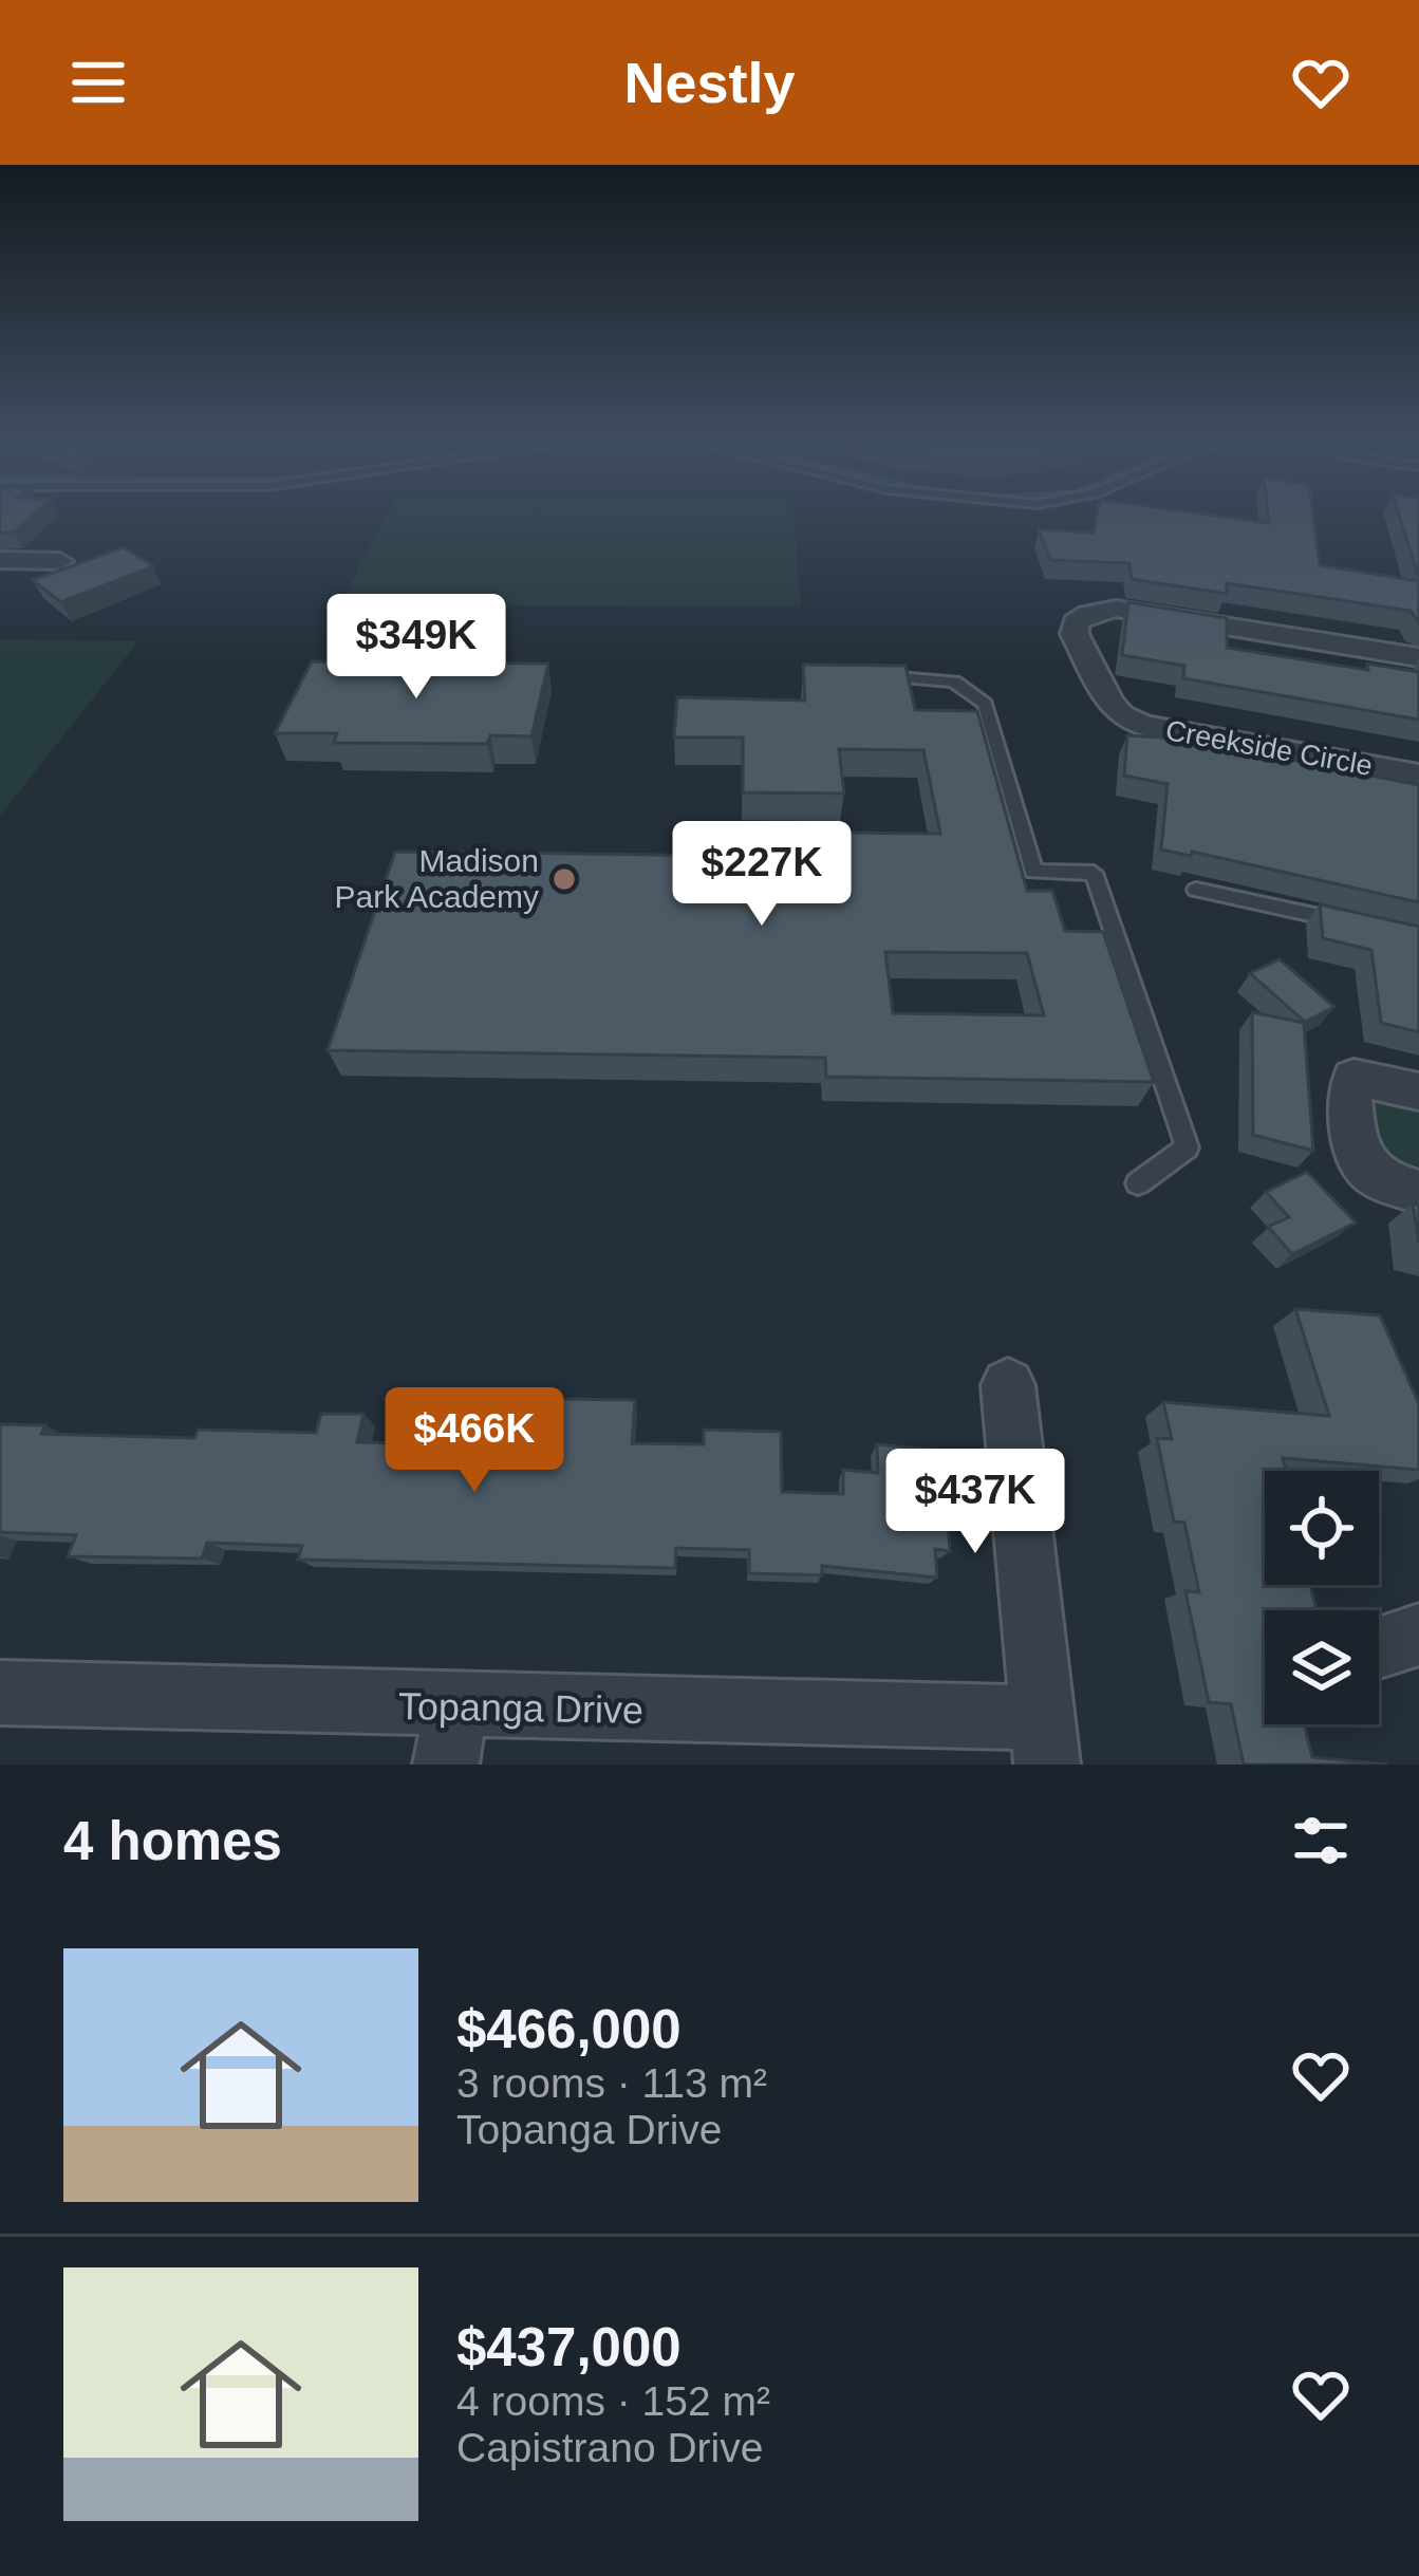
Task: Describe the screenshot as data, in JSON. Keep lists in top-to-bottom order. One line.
{"streets":{"street":["Creekside Circle","Topanga Drive"]},"places":["Madison Park Academy"],"page":{"header":"Nestly","price":["$349K","$227K","$466K","$437K"],"heading":"4 homes","list":[{"name":"$466,000","note":"3 rooms · 113 m² · Topanga Drive"},{"name":"$437,000","note":"4 rooms · 152 m² · Capistrano Drive"}]}}
